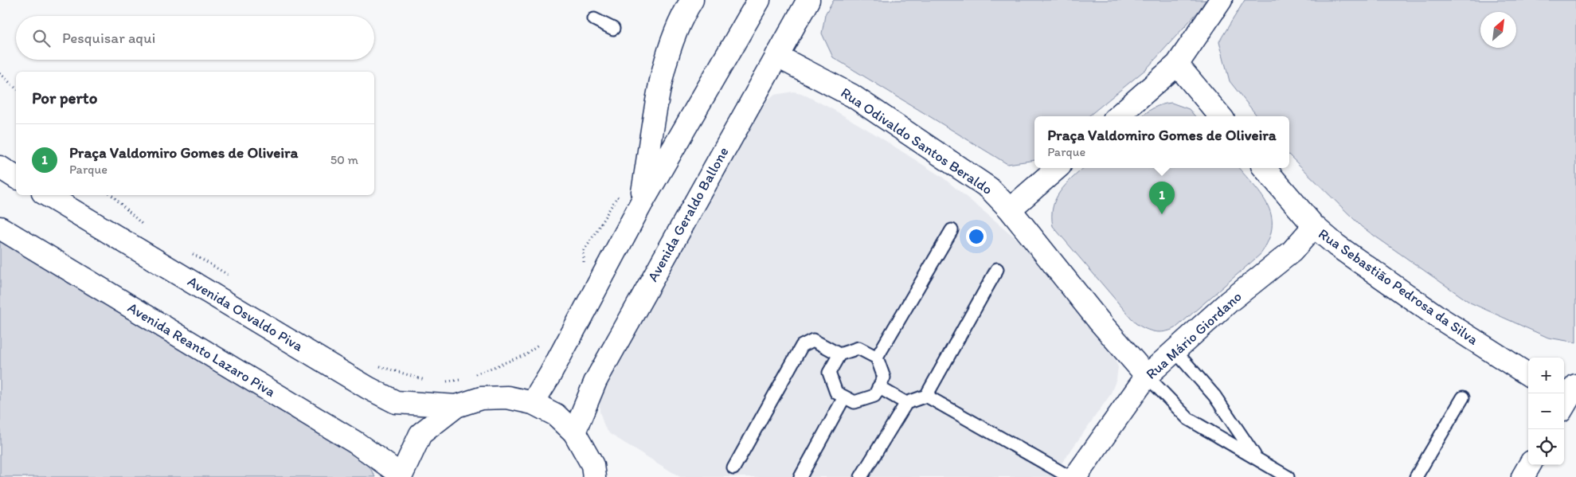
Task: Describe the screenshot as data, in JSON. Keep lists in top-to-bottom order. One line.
{"streets":{"street":["Rua Odivaldo Santos Beraldo","Avenida Geraldo Ballone","Rua Sebastião Pedrosa da Silva","Avenida Osvaldo Piva","Rua Mário Giordano","Avenida Reanto Lazaro Piva"]},"crossings":[["Rua Odivaldo Santos Beraldo","Avenida Geraldo Ballone"],["Rua Odivaldo Santos Beraldo","Rua Mário Giordano"],["Rua Sebastião Pedrosa da Silva","Rua Mário Giordano"]],"north":"top right","page":{"search":"Pesquisar aqui","heading":"Por perto","popup":["Praça Valdomiro Gomes de Oliveira","Parque"],"list":[{"mark":"1","name":"Praça Valdomiro Gomes de Oliveira","note":"Parque","value":"50 m"}],"pins":"1","map_buttons":["+","−"]}}
